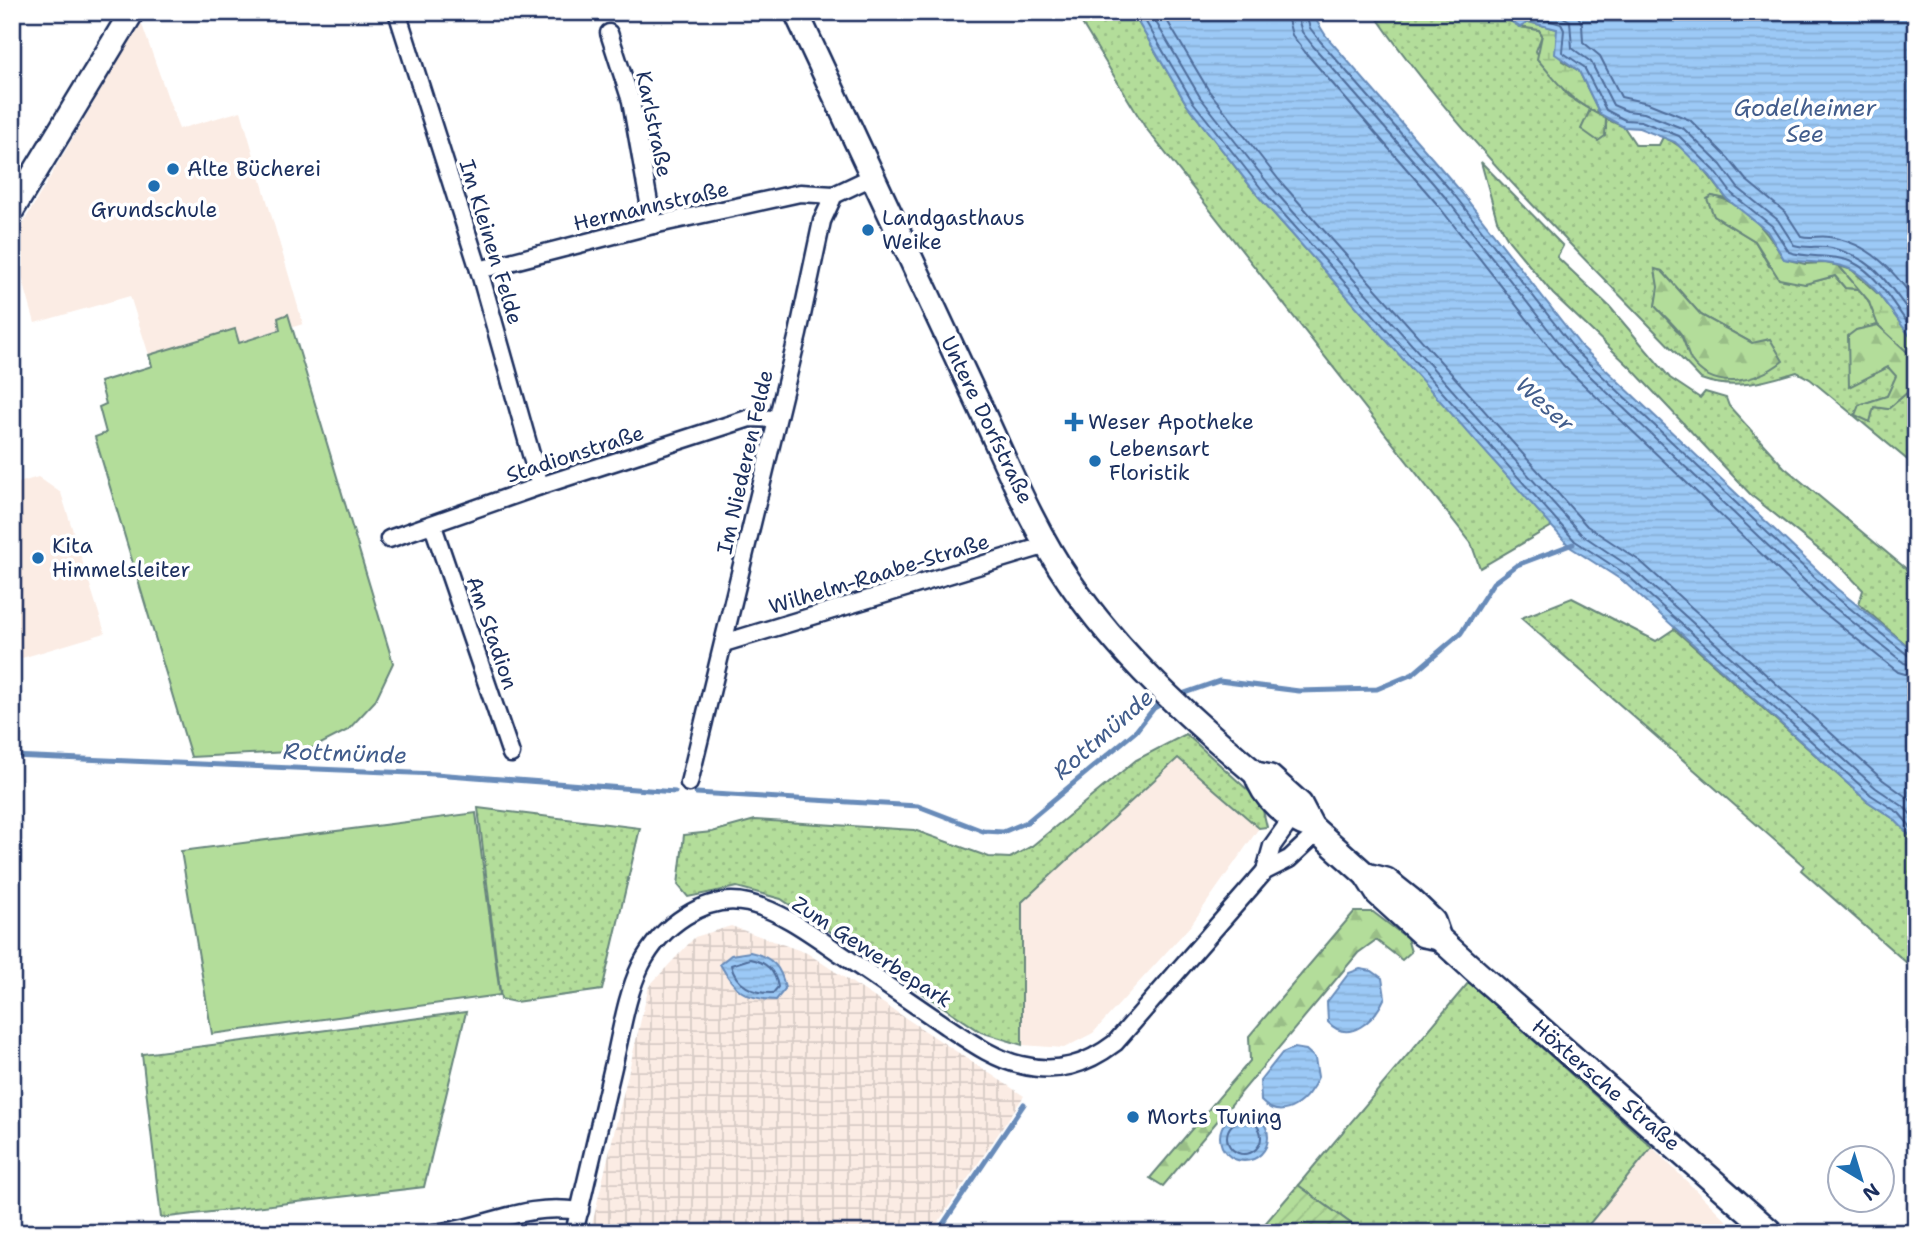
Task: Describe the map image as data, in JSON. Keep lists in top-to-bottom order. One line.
{"streets":{"street":["Karlstraße","Hermannstraße","Im Kleinen Felde","Untere Dorfstraße","Stadionstraße","Im Niederen Felde","Wilhelm-Raabe-Straße","Am Stadion","Zum Gewerbepark","Höxtersche Straße"]},"crossings":[["Karlstraße","Hermannstraße"],["Hermannstraße","Im Kleinen Felde"],["Hermannstraße","Im Niederen Felde"],["Im Kleinen Felde","Stadionstraße"],["Untere Dorfstraße","Wilhelm-Raabe-Straße"],["Untere Dorfstraße","Zum Gewerbepark"],["Untere Dorfstraße","Höxtersche Straße"],["Stadionstraße","Im Niederen Felde"],["Stadionstraße","Am Stadion"],["Im Niederen Felde","Wilhelm-Raabe-Straße"],["Zum Gewerbepark","Höxtersche Straße"]],"water":["Godelheimer See","Weser","Rottmünde"],"places":{"other":["Alte Bücherei","Grundschule","Landgasthaus Weike","Lebensart Floristik","Kita Himmelsleiter","Morts Tuning"],"health":["Weser Apotheke"]},"north":"bottom right"}
